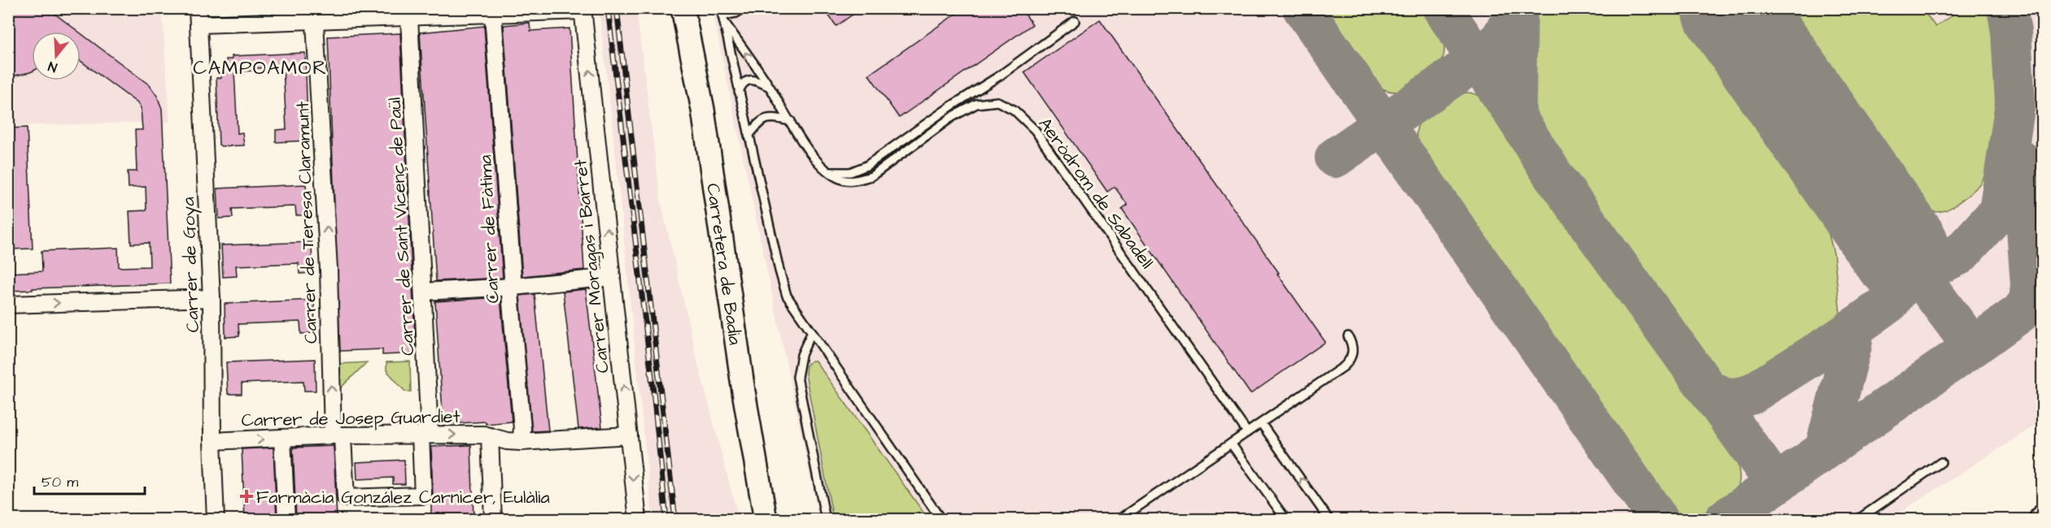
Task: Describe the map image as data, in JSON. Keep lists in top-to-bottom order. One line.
{"streets":{"street":["Carrer de Teresa Claramunt","Carrer de Sant Vicenç de Paül","Carrer de Fàtima","Carretera de Badia","Carrer de Goya","Carrer Moragas i Barret","Carrer de Josep Guardiet"],"lane":["Aeròdrom de Sabadell"]},"crossings":[["Carrer de Teresa Claramunt","Carrer de Sant Vicenç de Paül"],["Carrer de Teresa Claramunt","Carrer de Josep Guardiet"],["Carrer de Sant Vicenç de Paül","Carrer de Josep Guardiet"],["Carrer de Fàtima","Carrer de Josep Guardiet"],["Carrer de Goya","Carrer de Josep Guardiet"],["Carrer Moragas i Barret","Carrer de Josep Guardiet"]],"one_way":["Carrer de Teresa Claramunt"],"districts":["CAMPOAMOR"],"places":{"health":["Farmàcia González Carnicer, Eulàlia"]},"scale_bar":"50 m","north":"bottom"}
